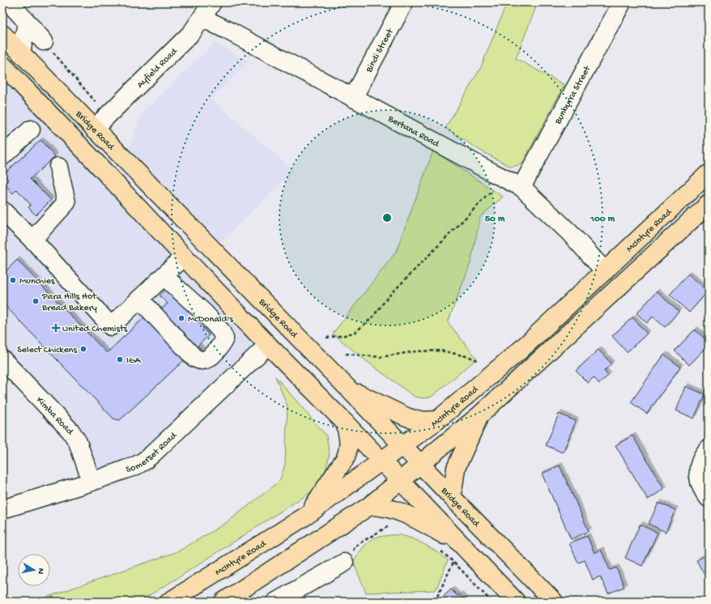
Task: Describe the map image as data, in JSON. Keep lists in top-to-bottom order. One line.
{"streets":{"main road":["Bridge Road","McIntyre Road"],"street":["Bindi Street","Ayfield Road","Bunburra Street","Bertana Road","Kimba Road","Somerset Road"]},"crossings":[["Bindi Street","Bertana Road"],["Ayfield Road","Bridge Road"],["Ayfield Road","Bertana Road"],["Bunburra Street","Bertana Road"],["Bridge Road","McIntyre Road"],["Bertana Road","McIntyre Road"],["Kimba Road","Somerset Road"]],"places":{"other":["Munchies","Para Hills Hot Bread Bakery","McDonald's","Select Chickens","IGA"],"health":["United Chemists"]},"north":"right","rings":["50 m","100 m"]}
